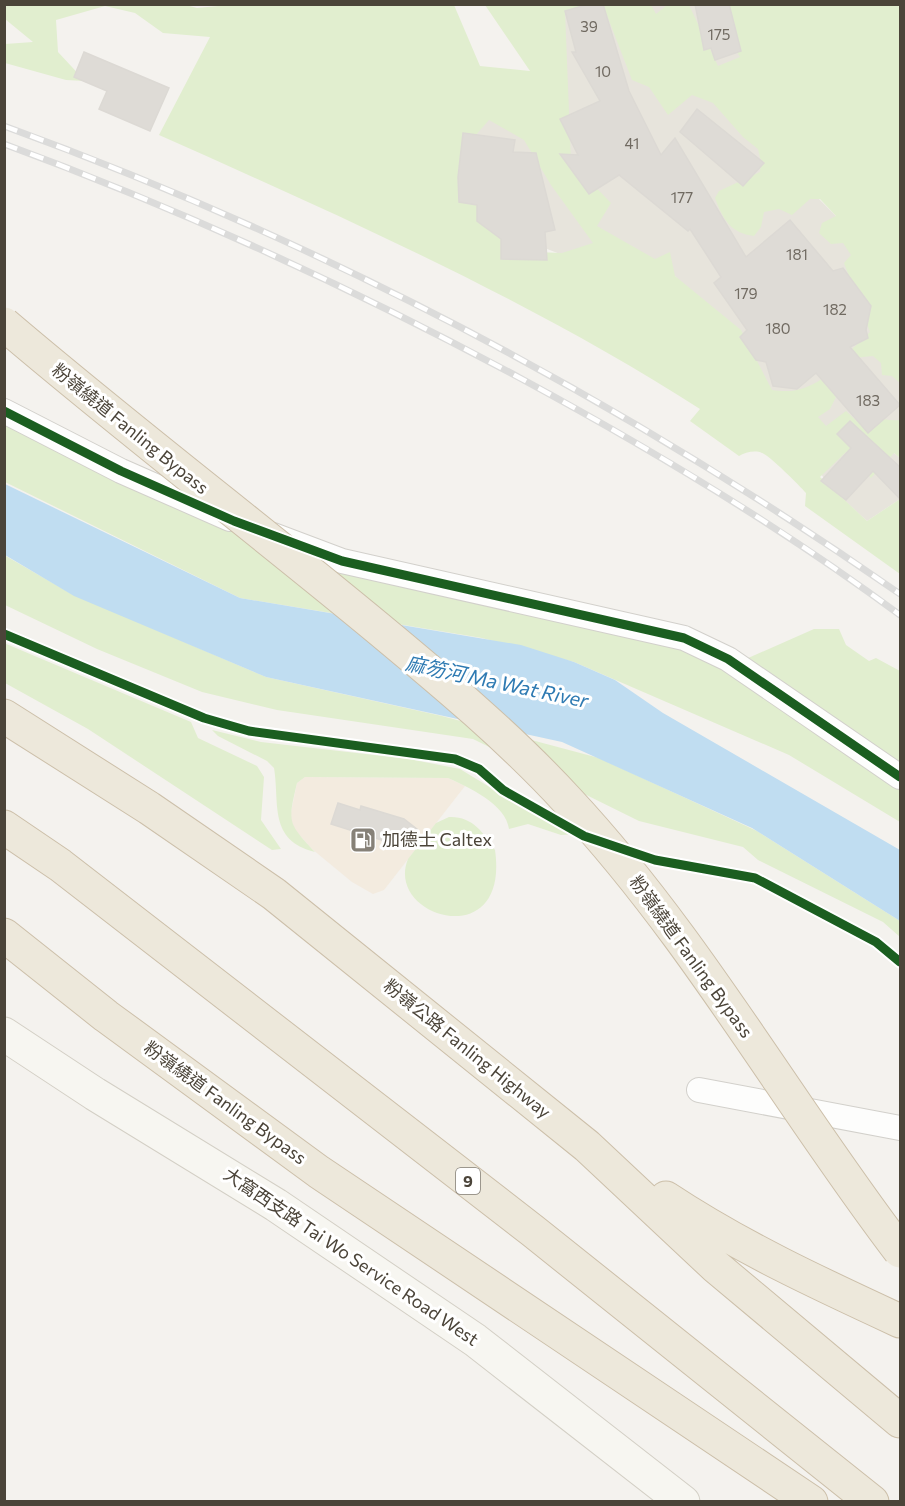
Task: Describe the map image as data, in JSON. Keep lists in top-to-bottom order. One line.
{"streets":{"highway":["粉嶺繞道 Fanling Bypass","粉嶺公路 Fanling Highway","9"],"main road":["大窩西支路 Tai Wo Service Road West"]},"water":["麻笏河 Ma Wat River"],"places":{"fuel station":["加德士 Caltex"]},"house_numbers":["39","175","10","41","177","181","179","182","180","183"]}
